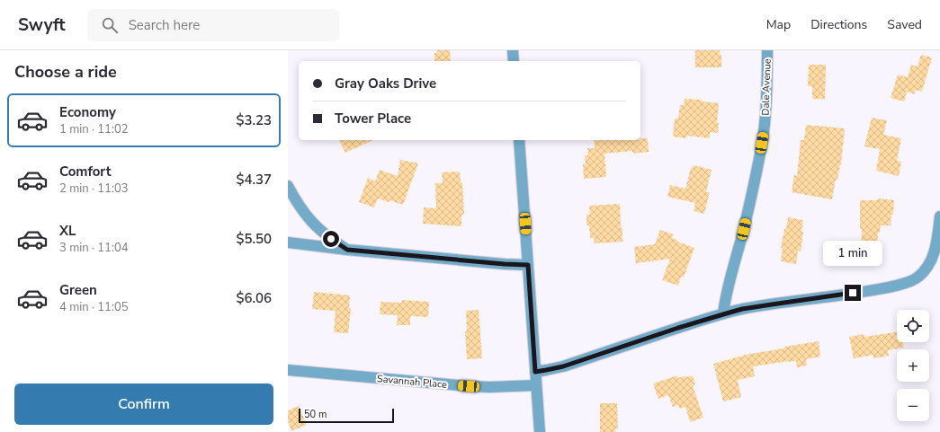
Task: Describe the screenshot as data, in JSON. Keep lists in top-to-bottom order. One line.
{"streets":{"street":["Dale Avenue","Savannah Place"]},"scale_bar":"50 m","page":{"header":"Swyft","search":"Search here","nav":["Map","Directions","Saved"],"heading":"Choose a ride","banner":["Gray Oaks Drive","Tower Place"],"list":[{"name":"Economy","note":"1 min · 11:02","value":"$3.23"},{"name":"Comfort","note":"2 min · 11:03","value":"$4.37"},{"name":"XL","note":"3 min · 11:04","value":"$5.50"},{"name":"Green","note":"4 min · 11:05","value":"$6.06"}],"bubble":"1 min","map_buttons":["+","−"],"buttons":"Confirm","scale":"50 m"}}
